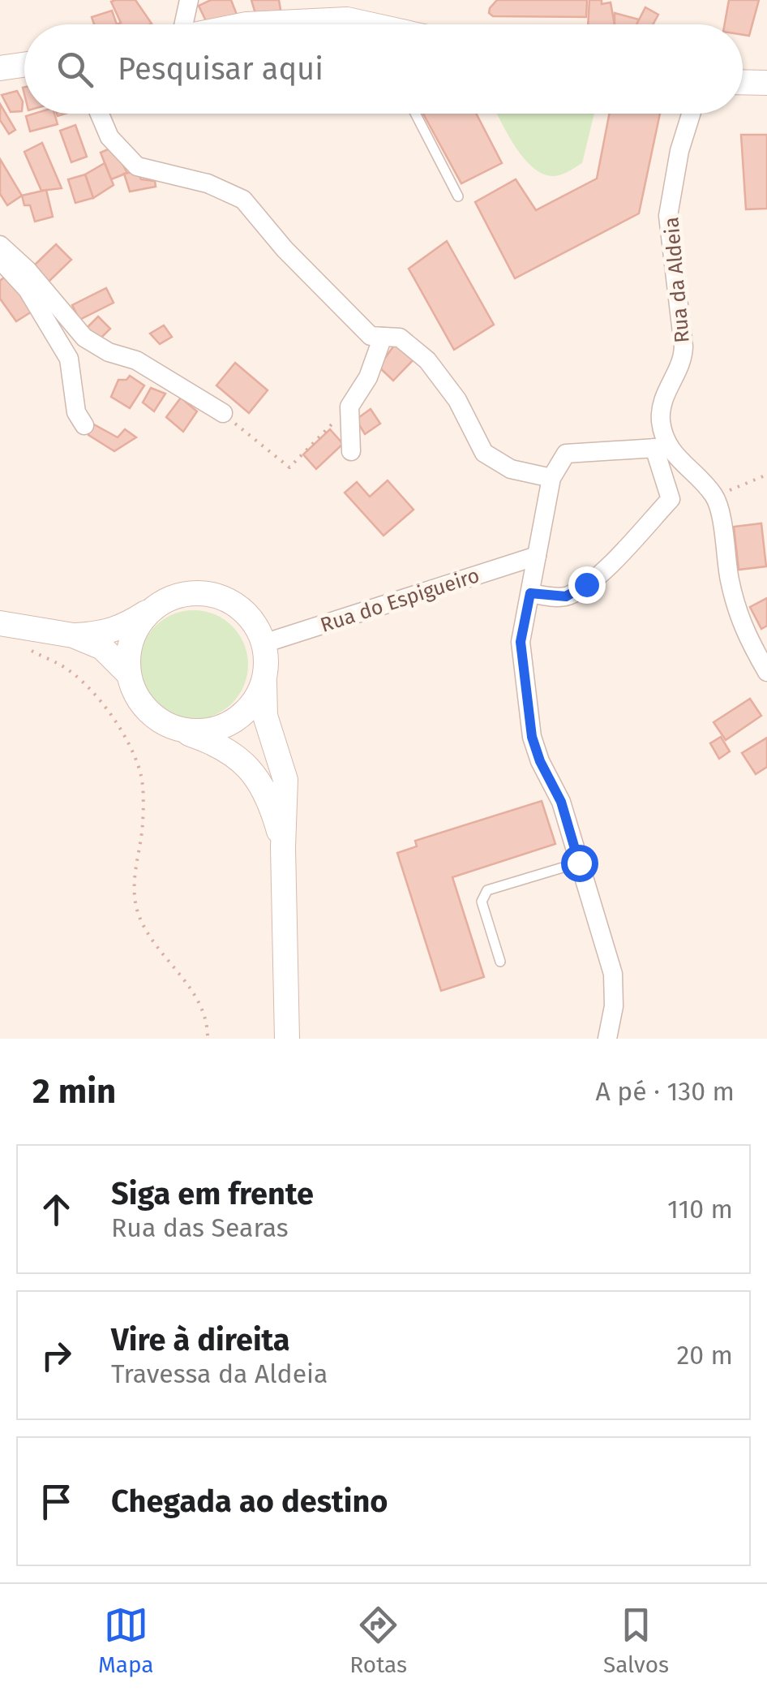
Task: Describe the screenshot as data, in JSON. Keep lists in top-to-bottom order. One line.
{"streets":{"street":["Rua da Aldeia","Rua do Espigueiro"]},"page":{"search":"Pesquisar aqui","heading":["2 min","A pé · 130 m"],"list":[["Siga em frente","Rua das Searas","110 m"],["Vire à direita","Travessa da Aldeia","20 m"],"Chegada ao destino"],"nav":["Mapa","Rotas","Salvos"]}}
